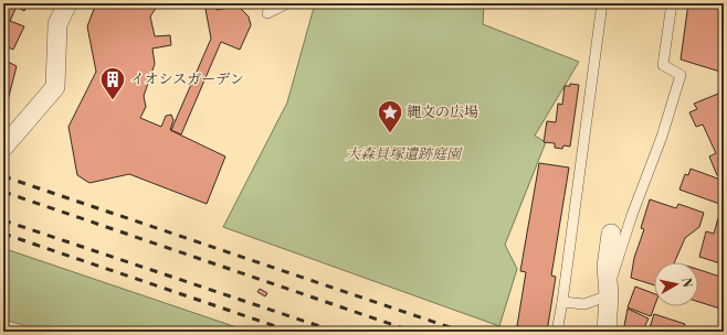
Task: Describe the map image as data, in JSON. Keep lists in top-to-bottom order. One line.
{"parks":["大森貝塚遺跡庭園"],"places":{"building":["イオシスガーデン"],"place":["縄文の広場"]},"north":"right"}
